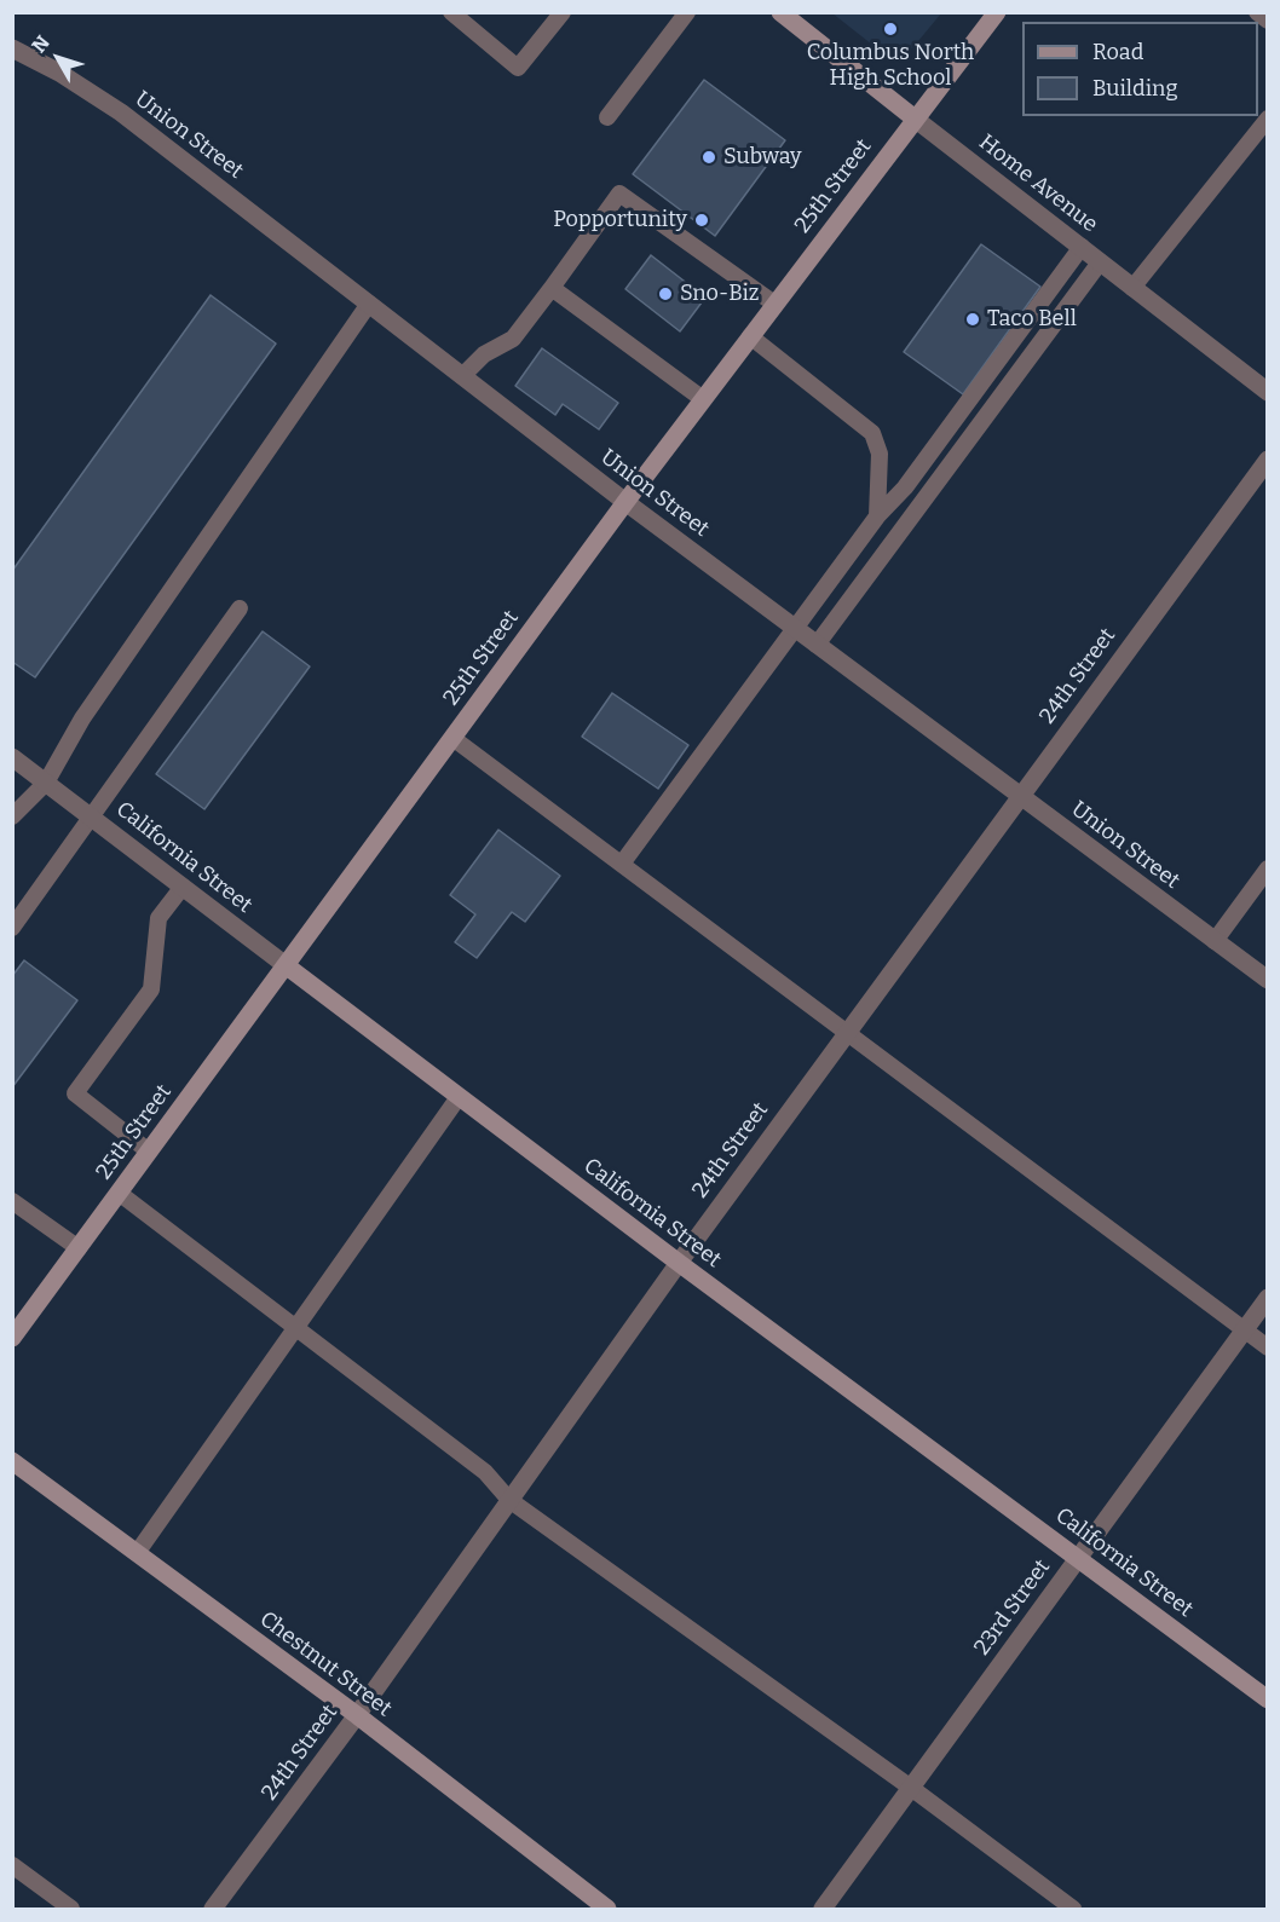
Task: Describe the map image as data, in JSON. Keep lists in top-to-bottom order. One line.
{"streets":{"street":["Union Street","Home Avenue","25th Street","24th Street","California Street","23rd Street","Chestnut Street"]},"crossings":[["Union Street","25th Street"],["Union Street","24th Street"],["Home Avenue","25th Street"],["25th Street","California Street"],["24th Street","California Street"],["24th Street","Chestnut Street"],["California Street","23rd Street"]],"places":["Columbus North High School","Subway","Popportunity","Sno-Biz","Taco Bell"],"legend":["Road","Building"],"north":"top left"}
